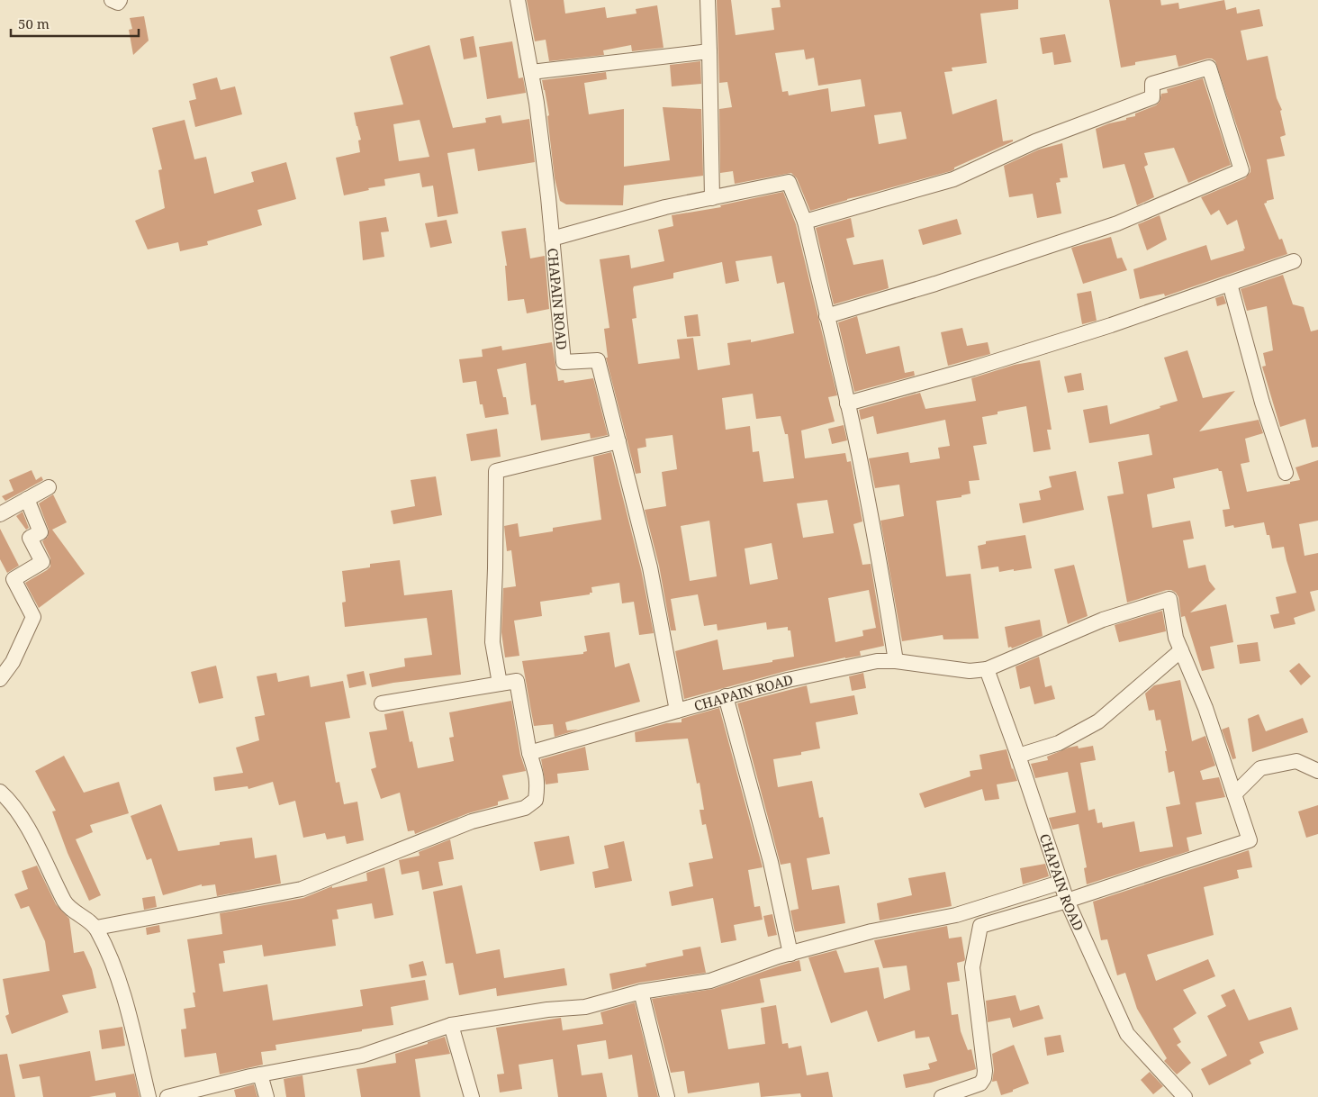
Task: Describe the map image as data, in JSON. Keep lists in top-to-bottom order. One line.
{"streets":{"street":["CHAPAIN ROAD"]},"scale_bar":"50 m"}
